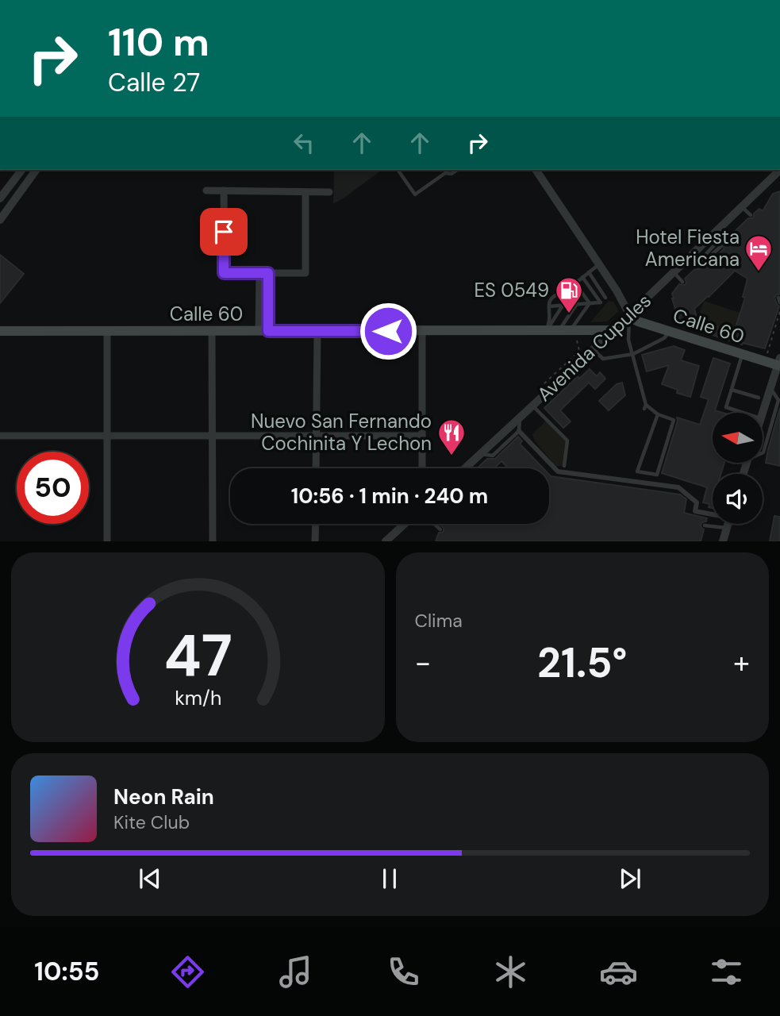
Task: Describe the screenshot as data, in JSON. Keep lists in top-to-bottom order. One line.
{"streets":{"main road":["Calle 60"],"street":["Avenida Cupules"]},"crossings":[["Calle 60","Avenida Cupules"]],"places":{"hotel":["Hotel Fiesta Americana"],"fuel station":["ES 0549"],"restaurant":["Nuevo San Fernando Cochinita Y Lechon"]},"north":"left","page":{"turn":["110 m","Calle 27"],"limit":"50","trip":"10:56 · 1 min · 240 m","tile":"Clima","heat":["−","21.5°","+"],"song":["Neon Rain","Kite Club"],"tabs":"10:55","gauge":["47","km/h"]}}
